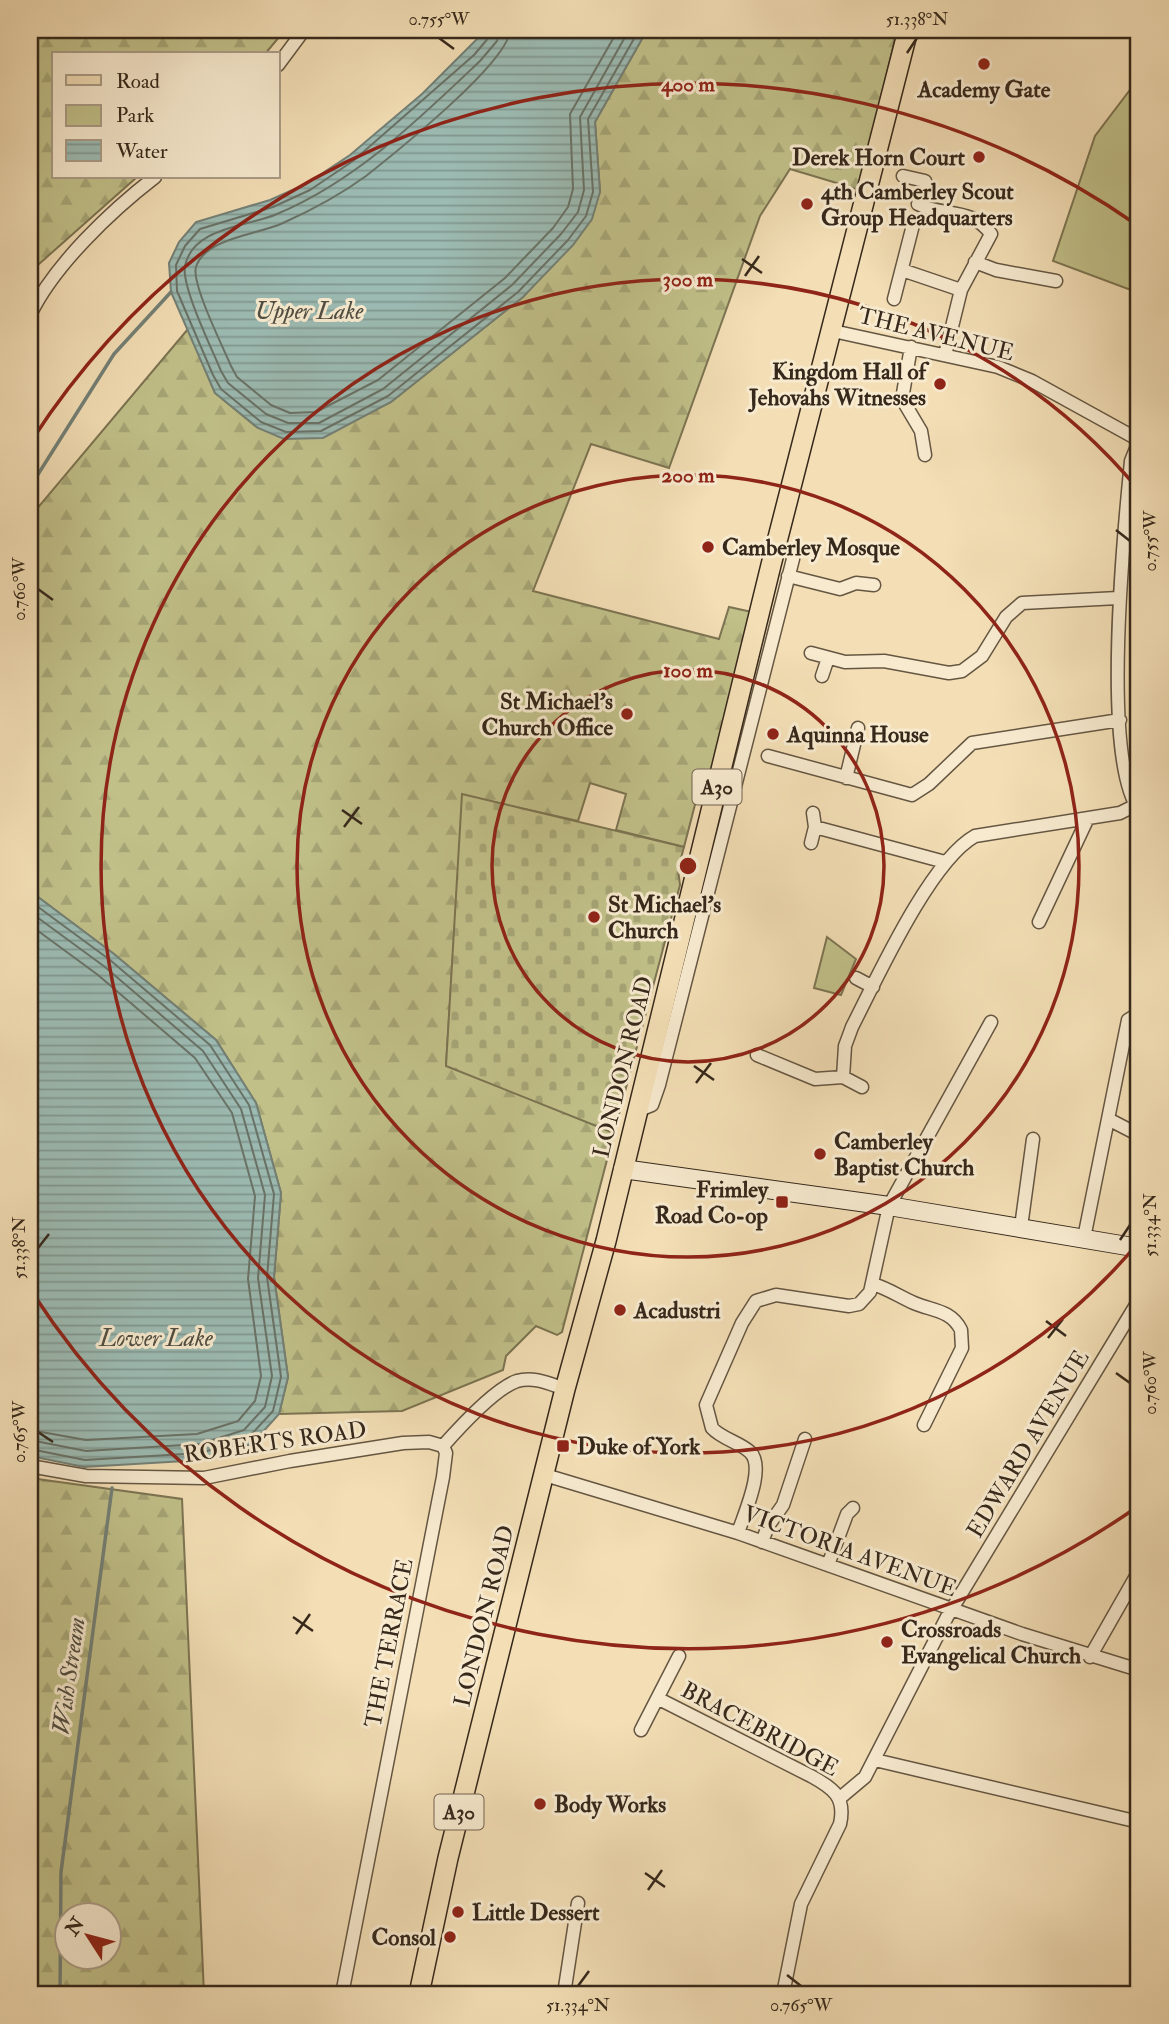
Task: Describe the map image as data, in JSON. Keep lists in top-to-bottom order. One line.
{"streets":{"main road":["A30","LONDON ROAD"],"street":["THE AVENUE","ROBERTS ROAD","EDWARD AVENUE","VICTORIA AVENUE","THE TERRACE","BRACEBRIDGE"]},"crossings":[["THE AVENUE","LONDON ROAD"],["LONDON ROAD","VICTORIA AVENUE"],["ROBERTS ROAD","THE TERRACE"],["EDWARD AVENUE","VICTORIA AVENUE"],["EDWARD AVENUE","BRACEBRIDGE"]],"water":["Upper Lake","Lower Lake","Wish Stream"],"places":{"other":["Academy Gate","Derek Horn Court","4th Camberley Scout Group Headquarters","Kingdom Hall of Jehovahs Witnesses","Camberley Mosque","St Michael's Church Office","Aquinna House","St Michael's Church","Camberley Baptist Church","Acadustri","Crossroads Evangelical Church","Body Works","Little Dessert","Consol"],"transit":["Frimley Road Co-op","Duke of York"]},"legend":["Road","Park","Water"],"north":"top left","coordinates":["0.755°W","51.338°N","0.760°W","51.334°N","0.765°W"],"rings":["400 m","300 m","200 m","100 m"]}
